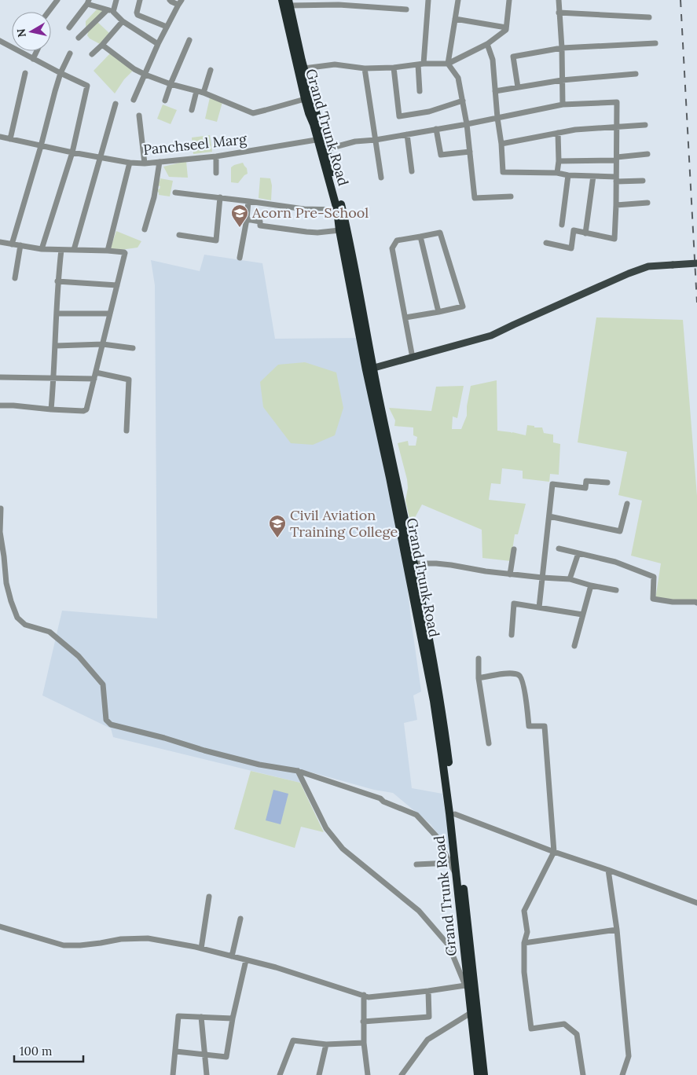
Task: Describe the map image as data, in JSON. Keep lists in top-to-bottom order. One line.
{"streets":{"highway":["Grand Trunk Road"],"street":["Panchseel Marg"]},"crossings":[["Grand Trunk Road","Panchseel Marg"]],"places":{"school or university":["Acorn Pre-School","Civil Aviation Training College"]},"scale_bar":"100 m","north":"left"}
